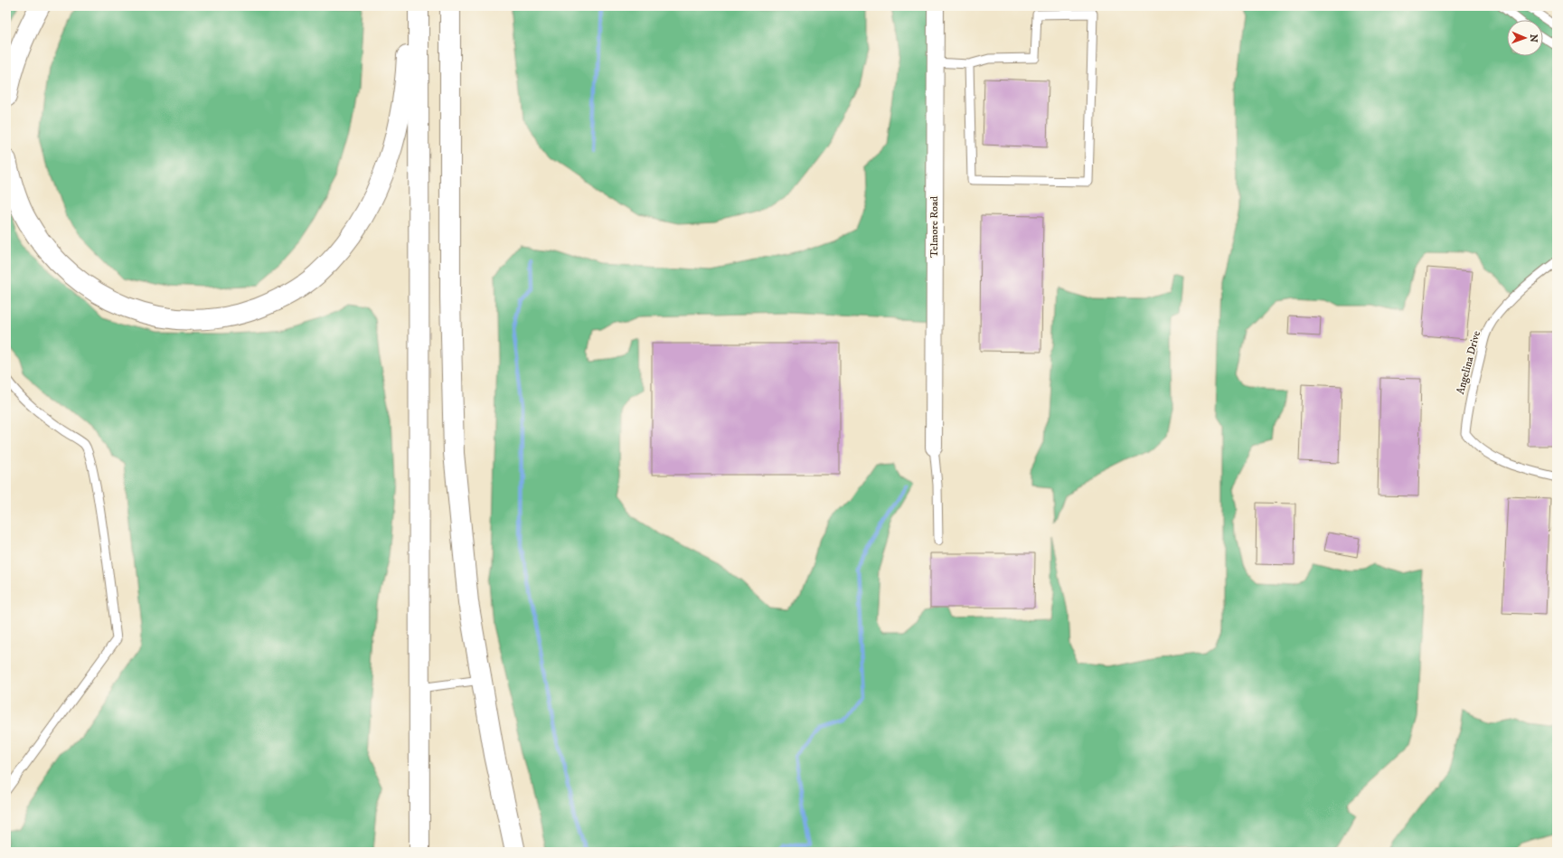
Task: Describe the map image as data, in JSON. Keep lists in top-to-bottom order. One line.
{"streets":{"street":["Telmore Road"],"lane":["Angelina Drive"]},"north":"right"}
